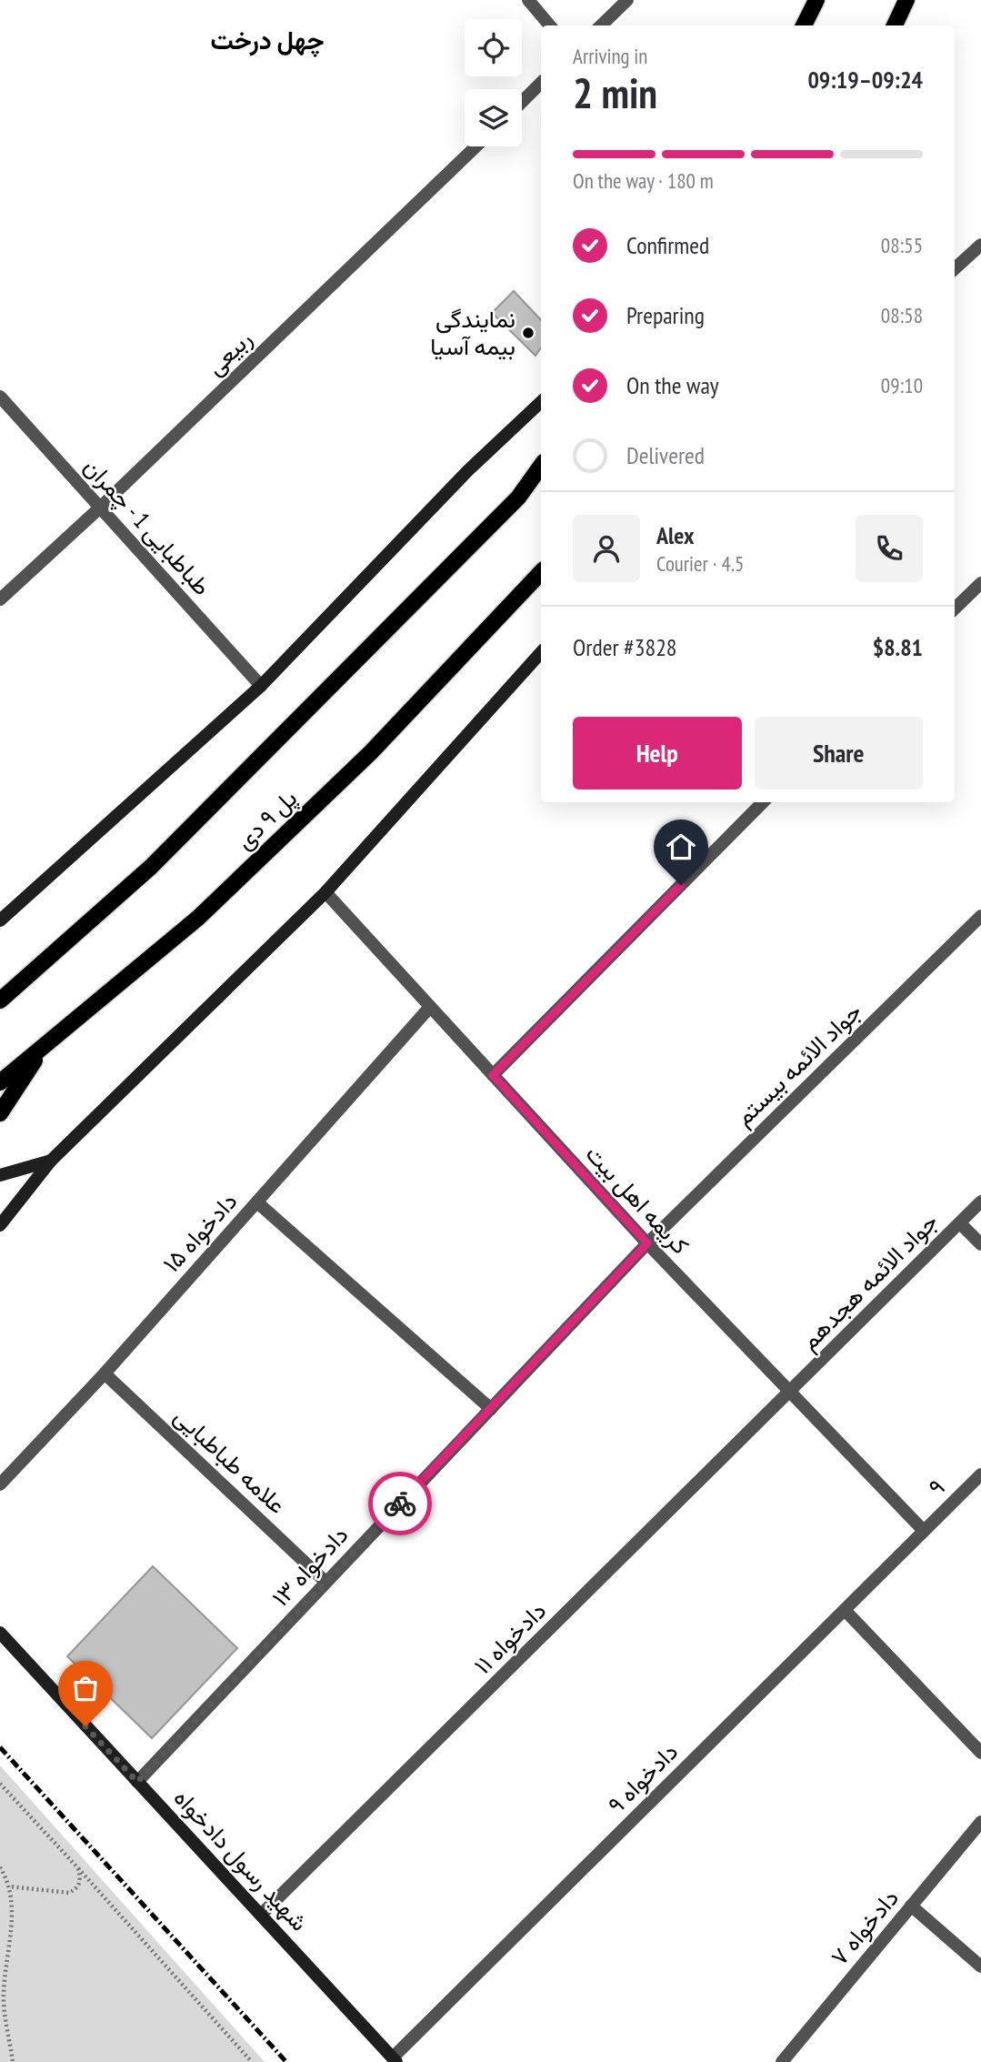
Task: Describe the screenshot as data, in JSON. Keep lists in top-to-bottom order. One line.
{"streets":{"main road":["پل ۹ دی","شهید رسول دادخواه"],"street":["ربیعی","طباطبایی 1 - چمران","جواد الائمه بیستم","کریمه اهل بیت","دادخواه ۱۵","جواد الائمه هجدهم","علامه طباطبایی","۹","دادخواه ۱۳","دادخواه ۱۱","دادخواه ۹","دادخواه ۷"]},"crossings":[["ربیعی","طباطبایی 1 - چمران"],["جواد الائمه بیستم","کریمه اهل بیت"],["جواد الائمه بیستم","دادخواه ۱۳"],["کریمه اهل بیت","دادخواه ۱۵"],["کریمه اهل بیت","جواد الائمه هجدهم"],["کریمه اهل بیت","۹"],["کریمه اهل بیت","دادخواه ۱۳"],["کریمه اهل بیت","دادخواه ۱۱"],["کریمه اهل بیت","دادخواه ۹"],["دادخواه ۱۵","علامه طباطبایی"],["جواد الائمه هجدهم","دادخواه ۱۱"],["علامه طباطبایی","دادخواه ۱۳"],["۹","دادخواه ۹"],["دادخواه ۱۳","شهید رسول دادخواه"],["دادخواه ۱۱","شهید رسول دادخواه"],["دادخواه ۹","شهید رسول دادخواه"]],"districts":["چهل درخت"],"places":["نمایندگی بیمه آسیا"],"page":{"heading":["2 min","Arriving in","09:19–09:24"],"panel":["Alex","Courier · 4.5","Order #3828","$8.81"],"bar":"On the way · 180 m","list":[["Confirmed","08:55"],["Preparing","08:58"],["On the way","09:10"],"Delivered"],"buttons":["Help","Share"]}}
